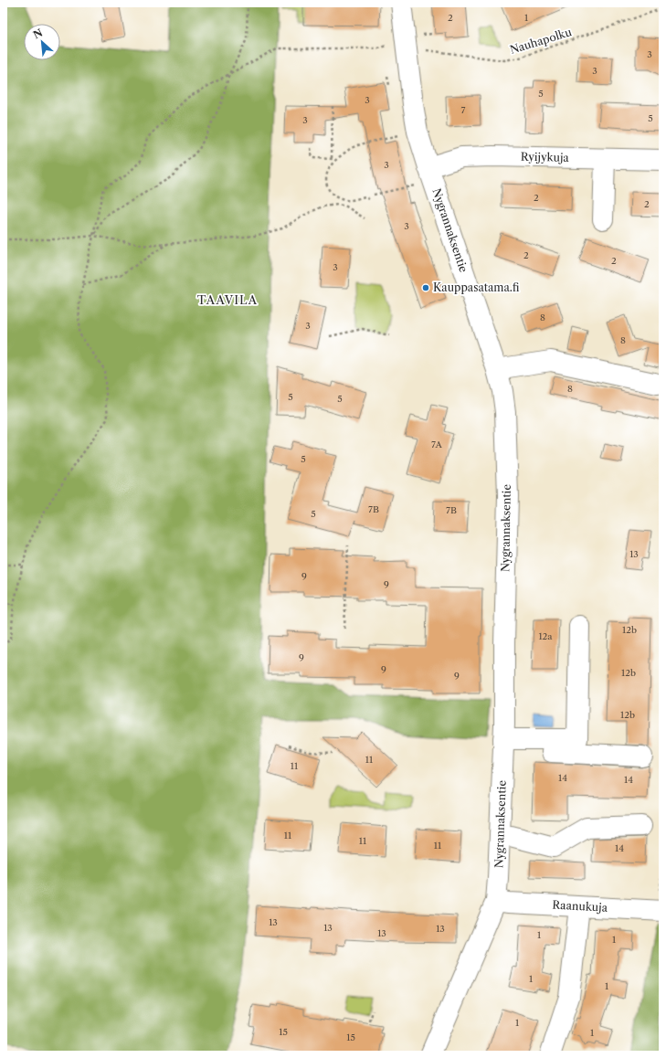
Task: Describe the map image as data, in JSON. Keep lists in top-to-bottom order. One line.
{"streets":{"street":["Ryijykuja","Nygrannaksentie","Raanukuja"],"path":["Nauhapolku"]},"crossings":[["Nauhapolku","Nygrannaksentie"],["Ryijykuja","Nygrannaksentie"],["Nygrannaksentie","Raanukuja"]],"districts":["TAAVILA"],"places":["Kauppasatama.fi"],"house_numbers":["2","1","3","3","5","3","7","5","3","3","2","2","3","2","2","3","8","3","8","8","5","5","7A","5","7B","7B","5","13","9","9","12b","12a","9","9","12b","9","12b","11","11","14","14","11","11","11","14","13","13","13","13","1","1","1","1","1","15","1","15"],"north":"top left"}
